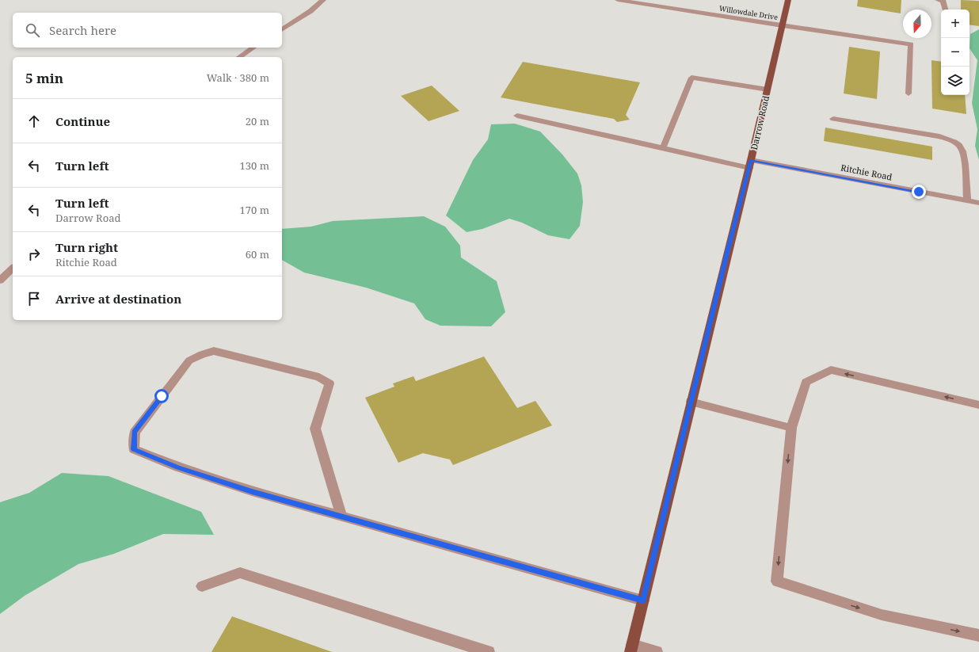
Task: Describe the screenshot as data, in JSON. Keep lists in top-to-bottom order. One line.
{"streets":{"main road":["Darrow Road"],"street":["Willowdale Drive","Ritchie Road"]},"crossings":[["Willowdale Drive","Darrow Road"],["Darrow Road","Ritchie Road"]],"north":"bottom","page":{"map_buttons":["+","−"],"search":"Search here","heading":["5 min","Walk · 380 m"],"list":[["Continue","20 m"],["Turn left","130 m"],["Turn left","Darrow Road","170 m"],["Turn right","Ritchie Road","60 m"],"Arrive at destination"]}}
